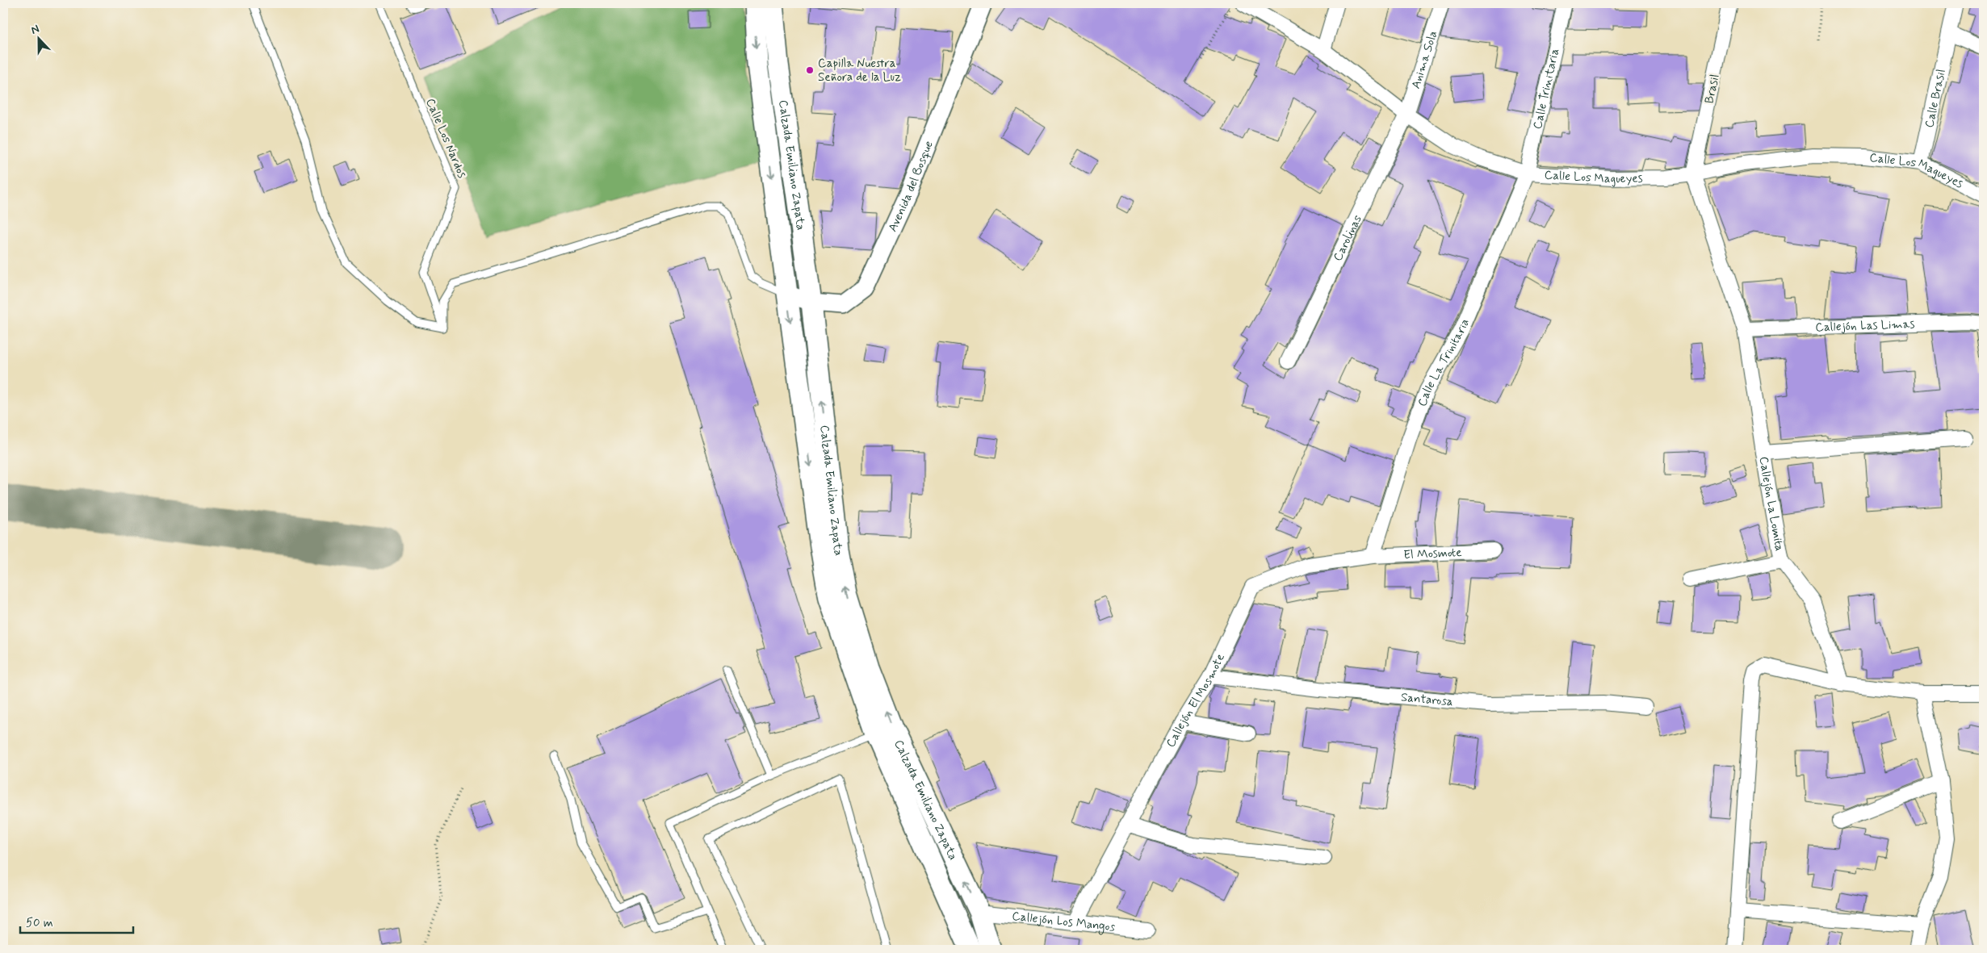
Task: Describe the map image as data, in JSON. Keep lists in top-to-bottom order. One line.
{"streets":{"main road":["Calzada Emiliano Zapata"],"street":["Anima Sola","Calle Trinitaria","Brasil","Calle Brasil","Calle Los Magueyes","Avenida del Bosque","Carolinas","Callejón Las Limas","Calle La Trinitaria","Callejón La Lomita","El Mosmote","Santarosa","Callejón El Mosmote","Callejón Los Mangos"],"lane":["Calle Los Nardos"]},"crossings":[["Anima Sola","Calle Los Magueyes"],["Anima Sola","Carolinas"],["Calle Trinitaria","Calle Los Magueyes"],["Calle Trinitaria","Calle La Trinitaria"],["Brasil","Calle Los Magueyes"],["Brasil","Callejón La Lomita"],["Calle Brasil","Calle Los Magueyes"],["Calzada Emiliano Zapata","Avenida del Bosque"],["Calzada Emiliano Zapata","Callejón Los Mangos"],["Calle Los Magueyes","Carolinas"],["Calle Los Magueyes","Calle La Trinitaria"],["Calle Los Magueyes","Callejón La Lomita"],["Callejón Las Limas","Callejón La Lomita"],["Calle La Trinitaria","El Mosmote"],["Calle La Trinitaria","Callejón El Mosmote"],["El Mosmote","Callejón El Mosmote"],["Santarosa","Callejón El Mosmote"],["Callejón El Mosmote","Callejón Los Mangos"]],"places":["Capilla Nuestra Señora de la Luz"],"scale_bar":"50 m","north":"top"}
